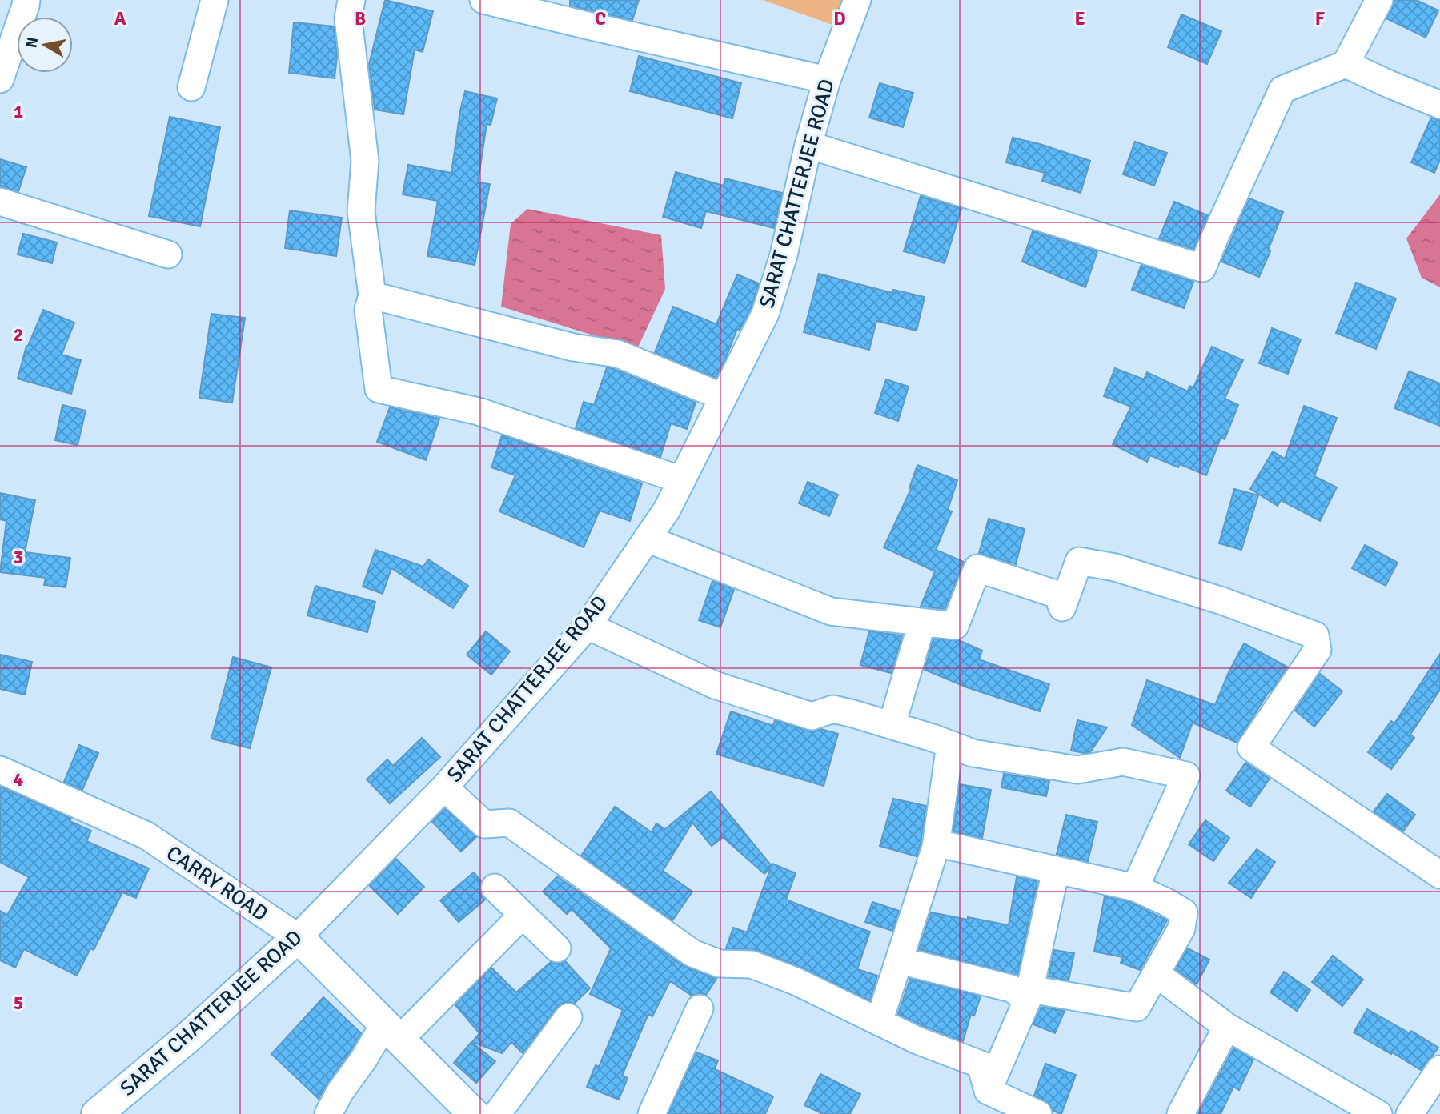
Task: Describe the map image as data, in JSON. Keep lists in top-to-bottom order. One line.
{"streets":{"main road":["SARAT CHATTERJEE ROAD","CARRY ROAD"]},"crossings":[["SARAT CHATTERJEE ROAD","CARRY ROAD"]],"north":"left","grid":{"columns":["A","B","C","D","E","F"],"rows":["1","2","3","4","5"]}}
